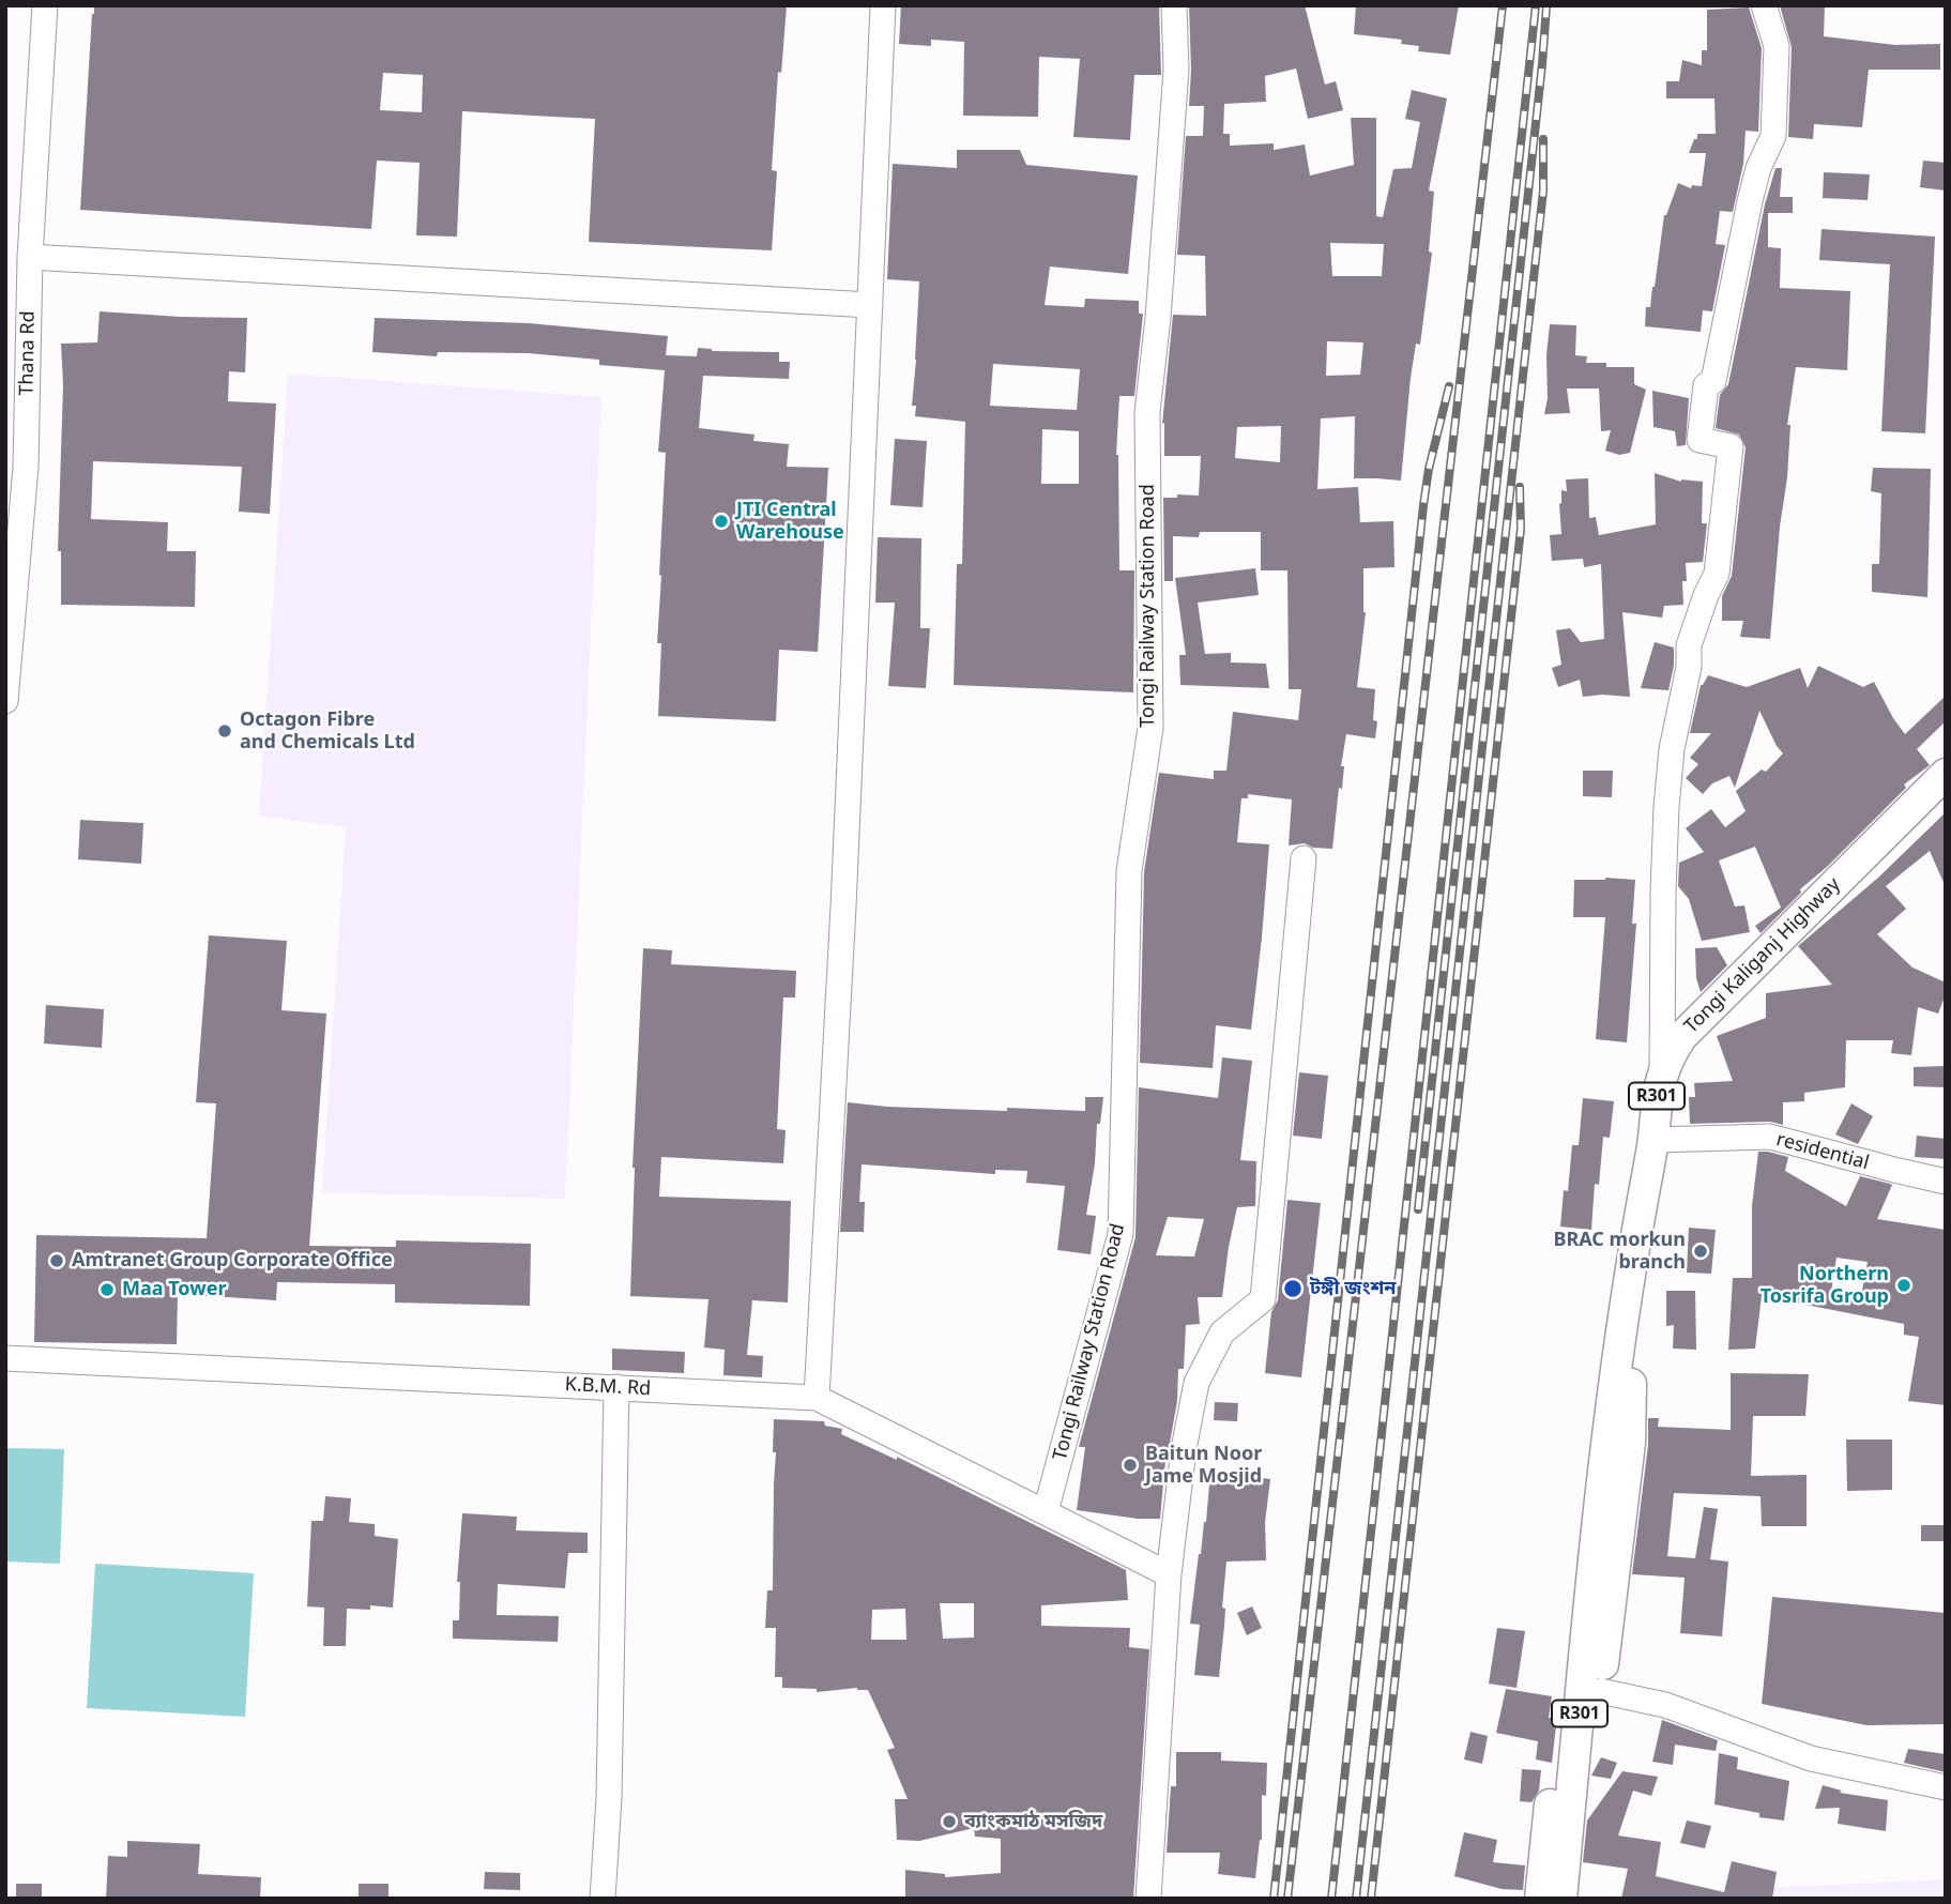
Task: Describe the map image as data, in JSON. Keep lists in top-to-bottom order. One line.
{"streets":{"main road":["Tongi Kaliganj Highway","R301"],"street":["Thana Rd","Tongi Railway Station Road","residential","K.B.M. Rd"]},"crossings":[["Tongi Railway Station Road","K.B.M. Rd"],["Tongi Kaliganj Highway","R301"],["Tongi Kaliganj Highway","residential"]],"places":["JTI Central Warehouse","Octagon Fibre and Chemicals Ltd","BRAC morkun branch","Amtranet Group Corporate Office","Northern Tosrifa Group","টঙ্গী জংশন","Maa Tower","Baitun Noor Jame Mosjid","ব্যাংকমাঠ মসজিদ"]}
